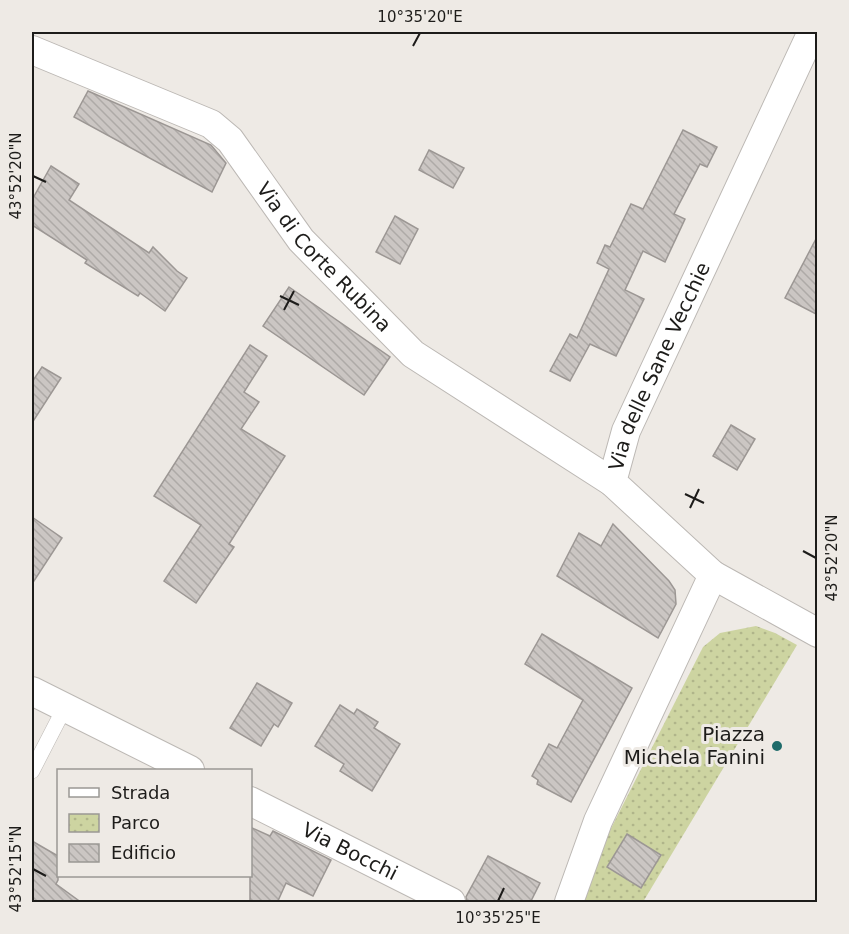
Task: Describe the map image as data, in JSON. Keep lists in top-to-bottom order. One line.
{"streets":{"street":["Via di Corte Rubina","Via delle Sane Vecchie","Via Bocchi"]},"crossings":[["Via di Corte Rubina","Via delle Sane Vecchie"]],"places":["Piazza Michela Fanini"],"legend":["Strada","Parco","Edificio"],"coordinates":["10°35'20\"E","43°52'20\"N","43°52'15\"N","10°35'25\"E"]}
